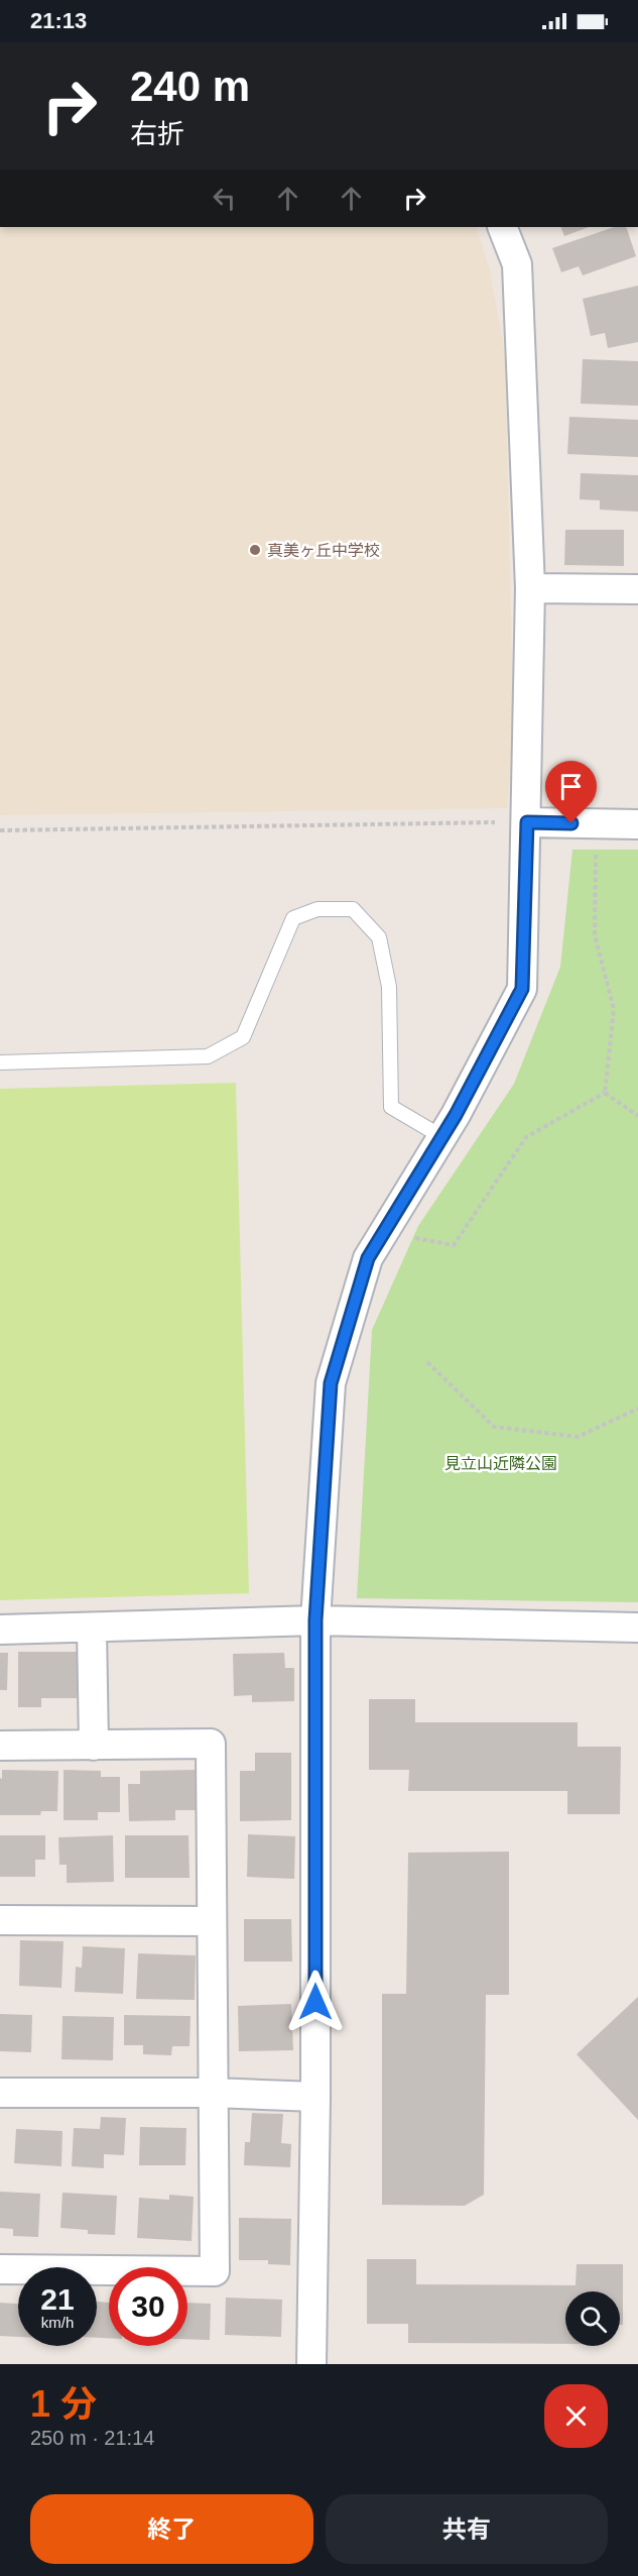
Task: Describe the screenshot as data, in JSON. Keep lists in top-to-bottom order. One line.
{"parks":["見立山近隣公園"],"places":["真美ヶ丘中学校"],"page":{"status":"21:13","turn":["240 m","右折"],"speed":"21 km/h","limit":"30","heading":["1 分","250 m · 21:14"],"buttons":["終了","共有"]}}
